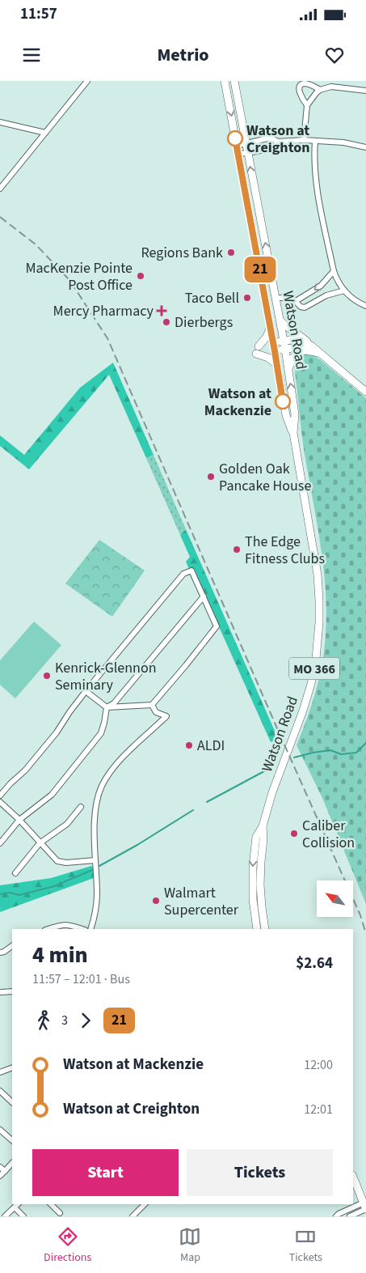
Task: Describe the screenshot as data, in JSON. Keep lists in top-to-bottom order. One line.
{"streets":{"main road":["Watson Road","MO 366"]},"crossings":[["Watson Road","MO 366"]],"places":{"other":["Watson at Creighton","Regions Bank","MacKenzie Pointe Post Office","Taco Bell","Dierbergs","Watson at Mackenzie","Golden Oak Pancake House","The Edge Fitness Clubs","Kenrick-Glennon Seminary","ALDI","Caliber Collision","Walmart Supercenter"],"health":["Mercy Pharmacy"]},"lines":["bus line 21"],"north":"top left","page":{"status":"11:57","header":"Metrio","on_map":"21","heading":["4 min","11:57 – 12:01 · Bus","$2.64"],"legs":["3","21"],"list":[{"name":"Watson at Mackenzie","value":"12:00"},{"name":"Watson at Creighton","value":"12:01"}],"buttons":["Start","Tickets"],"tabs":["Directions","Map","Tickets"]}}
